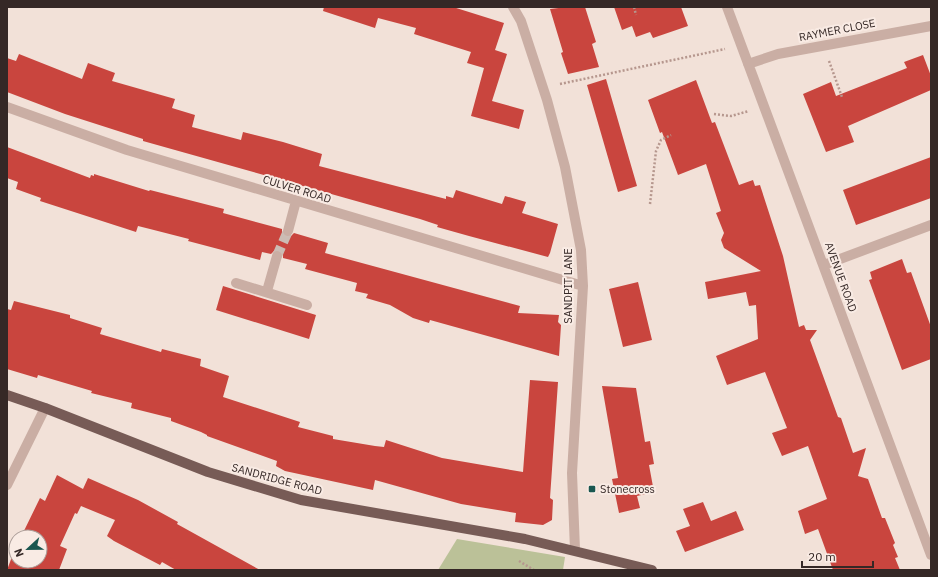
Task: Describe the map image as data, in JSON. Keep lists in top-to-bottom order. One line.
{"streets":{"main road":["SANDRIDGE ROAD"],"street":["RAYMER CLOSE","CULVER ROAD","AVENUE ROAD","SANDPIT LANE"]},"crossings":[["RAYMER CLOSE","AVENUE ROAD"],["CULVER ROAD","SANDPIT LANE"],["SANDPIT LANE","SANDRIDGE ROAD"]],"places":{"transit":["Stonecross"]},"scale_bar":"20 m","north":"left"}
